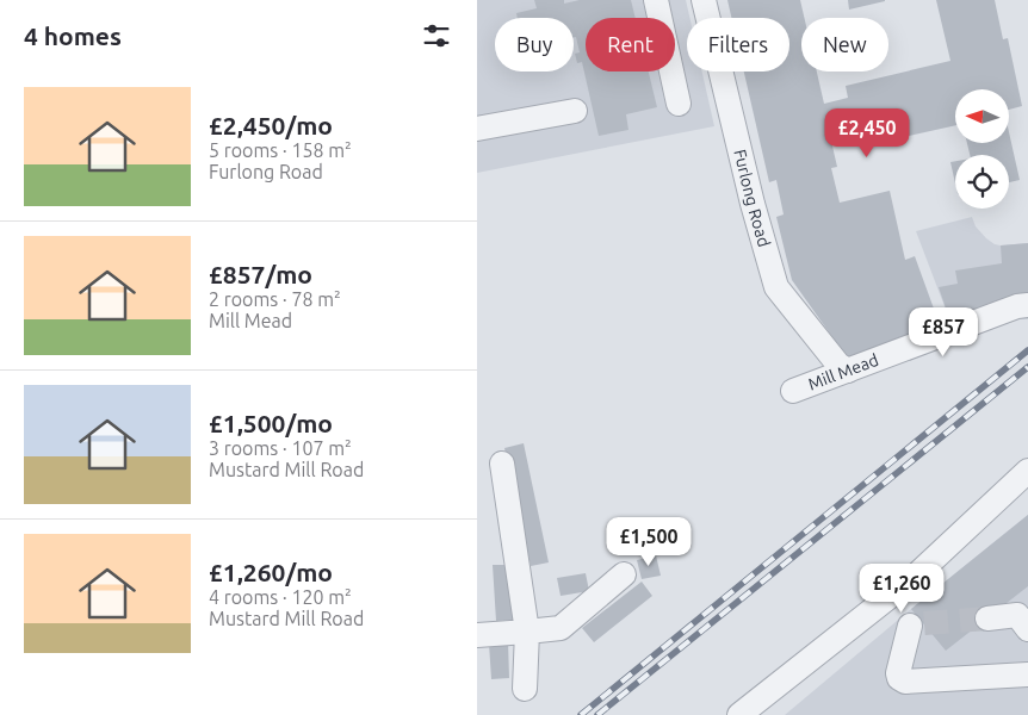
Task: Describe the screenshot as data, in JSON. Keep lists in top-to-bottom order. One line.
{"streets":{"street":["Furlong Road","Mill Mead"]},"crossings":[["Furlong Road","Mill Mead"]],"north":"left","page":{"heading":"4 homes","chip":["Buy","Rent","Filters","New"],"list":[{"name":"£2,450/mo","note":"5 rooms · 158 m² · Furlong Road"},{"name":"£857/mo","note":"2 rooms · 78 m² · Mill Mead"},{"name":"£1,500/mo","note":"3 rooms · 107 m² · Mustard Mill Road"},{"name":"£1,260/mo","note":"4 rooms · 120 m² · Mustard Mill Road"}],"price":["£2,450","£857","£1,500","£1,260"]}}
